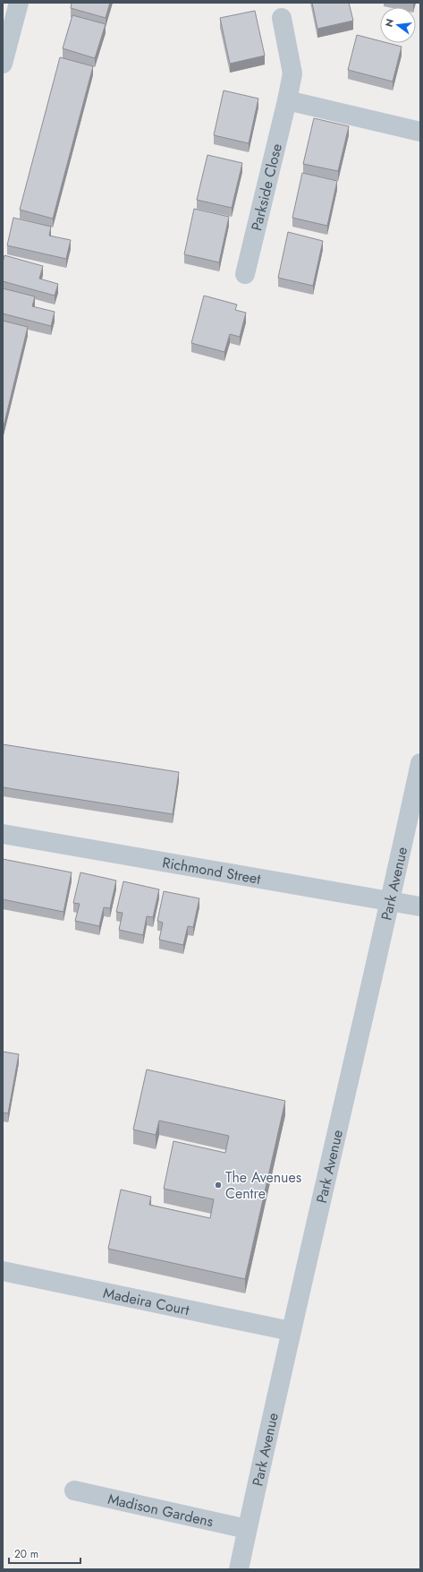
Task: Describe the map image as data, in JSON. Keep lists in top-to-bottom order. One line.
{"streets":{"street":["Parkside Close","Richmond Street","Park Avenue","Madeira Court","Madison Gardens"]},"crossings":[["Richmond Street","Park Avenue"],["Park Avenue","Madeira Court"],["Park Avenue","Madison Gardens"]],"places":["The Avenues Centre"],"scale_bar":"20 m","north":"left"}
